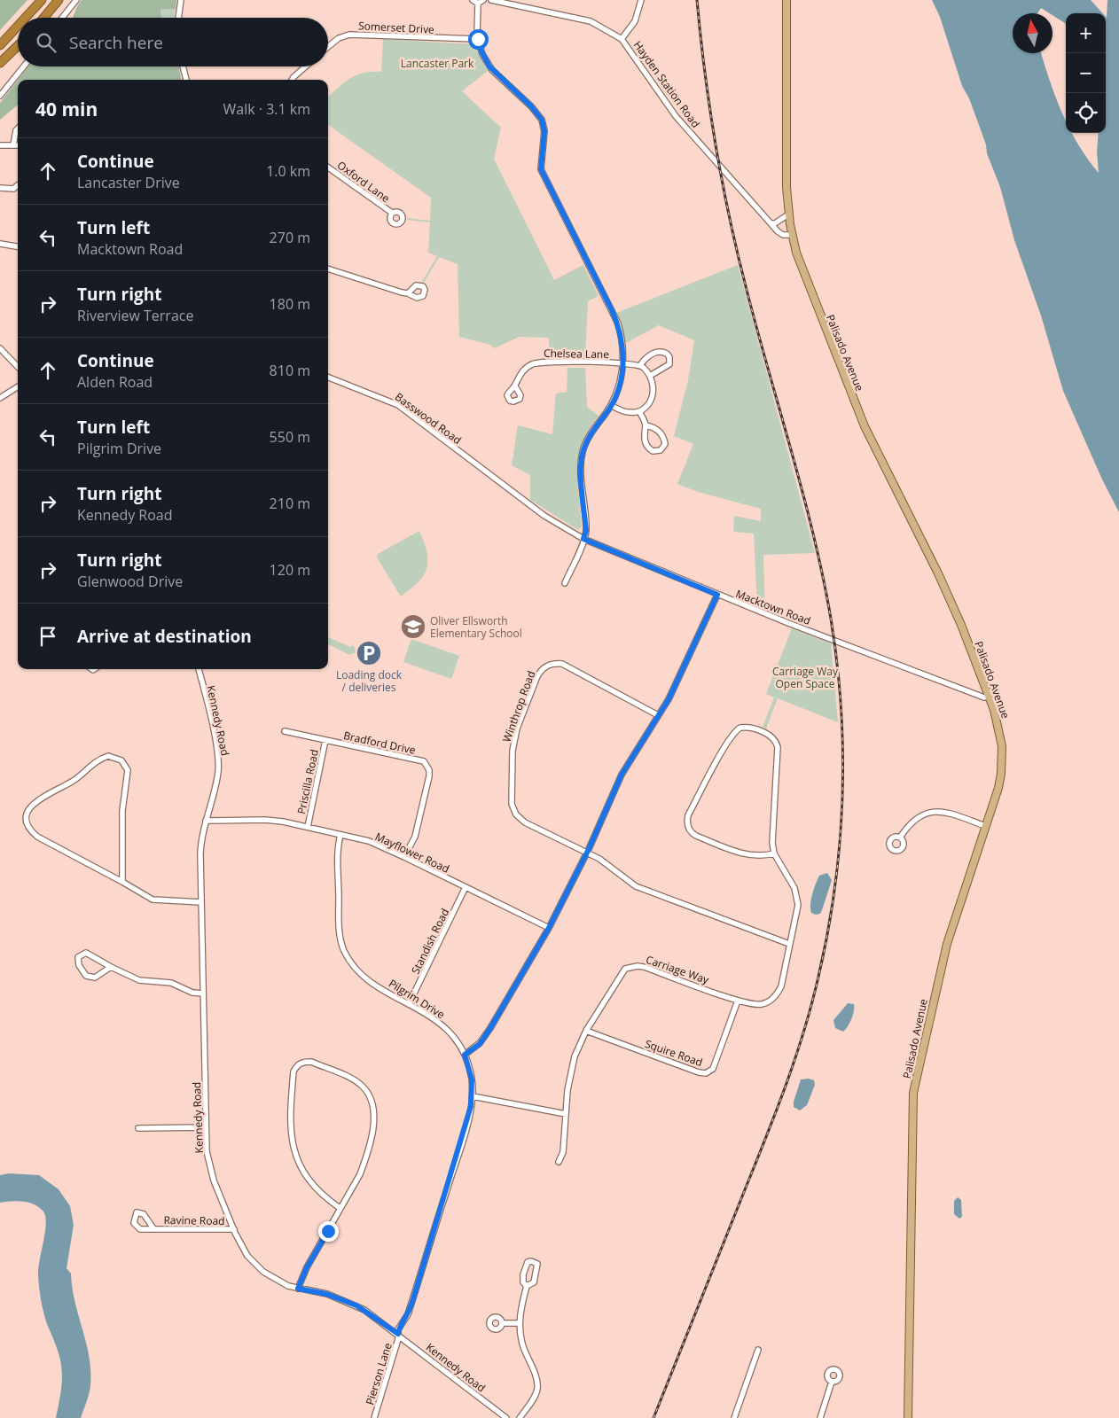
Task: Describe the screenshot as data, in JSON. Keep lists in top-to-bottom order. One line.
{"streets":{"main road":["Palisado Avenue"],"street":["Somerset Drive","Hayden Station Road","Oxford Lane","Chelsea Lane","Basswood Road","Macktown Road","Winthrop Road","Kennedy Road","Bradford Drive","Priscilla Road","Mayflower Road","Standish Road","Carriage Way","Pilgrim Drive","Squire Road","Ravine Road","Pierson Lane"]},"crossings":[["Hayden Station Road","Palisado Avenue"],["Palisado Avenue","Macktown Road"],["Basswood Road","Macktown Road"],["Winthrop Road","Carriage Way"],["Kennedy Road","Mayflower Road"],["Kennedy Road","Pilgrim Drive"],["Kennedy Road","Ravine Road"],["Kennedy Road","Pierson Lane"],["Bradford Drive","Priscilla Road"],["Bradford Drive","Mayflower Road"],["Priscilla Road","Mayflower Road"],["Mayflower Road","Standish Road"],["Mayflower Road","Pilgrim Drive"],["Standish Road","Pilgrim Drive"],["Carriage Way","Squire Road"],["Pilgrim Drive","Pierson Lane"]],"parks":["Lancaster Park","Carriage Way Open Space"],"places":{"school or university":["Oliver Ellsworth Elementary School"],"parking":["Loading dock / deliveries"]},"north":"top","page":{"map_buttons":["+","−"],"search":"Search here","heading":["40 min","Walk · 3.1 km"],"list":[["Continue","Lancaster Drive","1.0 km"],["Turn left","Macktown Road","270 m"],["Turn right","Riverview Terrace","180 m"],["Continue","Alden Road","810 m"],["Turn left","Pilgrim Drive","550 m"],["Turn right","Kennedy Road","210 m"],["Turn right","Glenwood Drive","120 m"],"Arrive at destination"]}}
